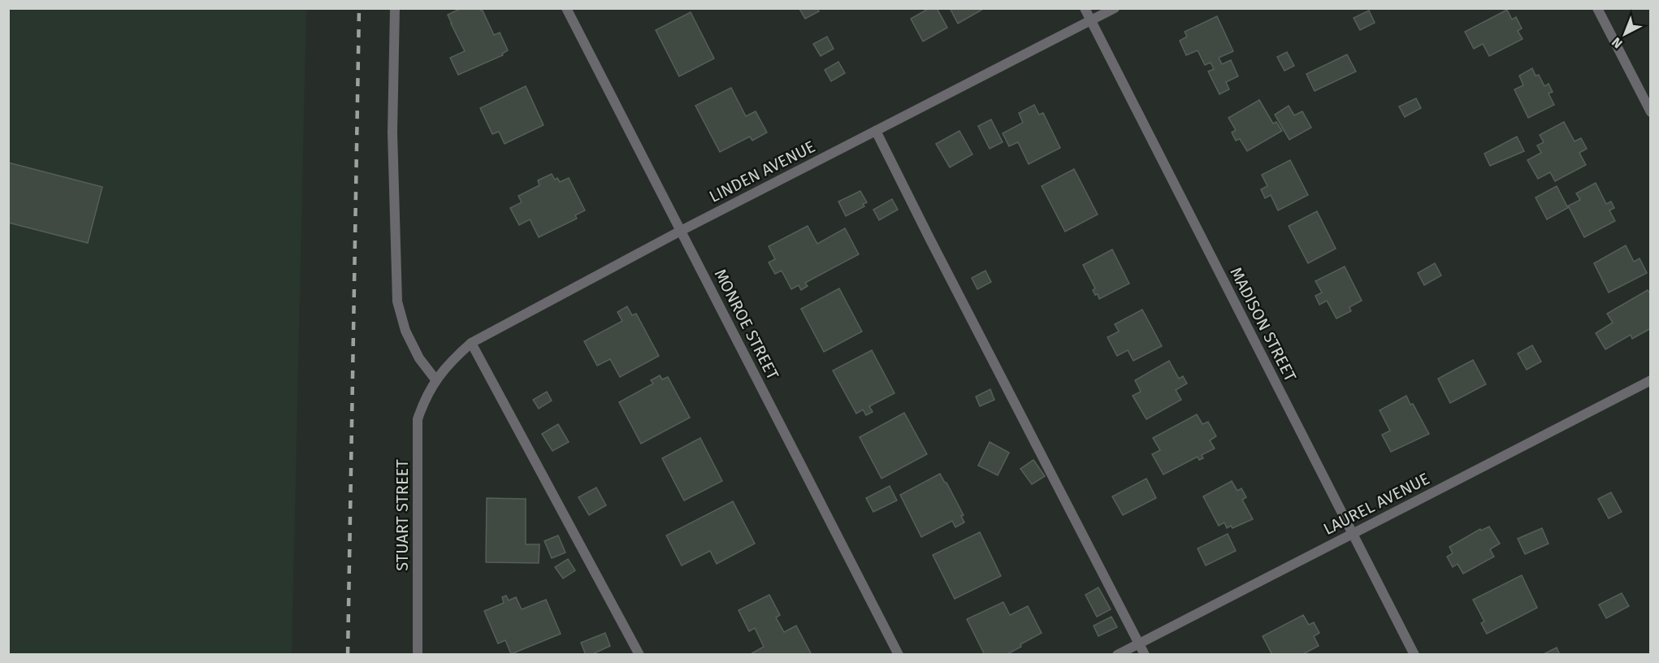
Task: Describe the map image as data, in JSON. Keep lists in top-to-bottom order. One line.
{"streets":{"street":["LINDEN AVENUE","MONROE STREET","MADISON STREET","LAUREL AVENUE","STUART STREET"]},"crossings":[["LINDEN AVENUE","MONROE STREET"],["LINDEN AVENUE","MADISON STREET"],["LINDEN AVENUE","STUART STREET"],["MADISON STREET","LAUREL AVENUE"]],"north":"bottom left"}
